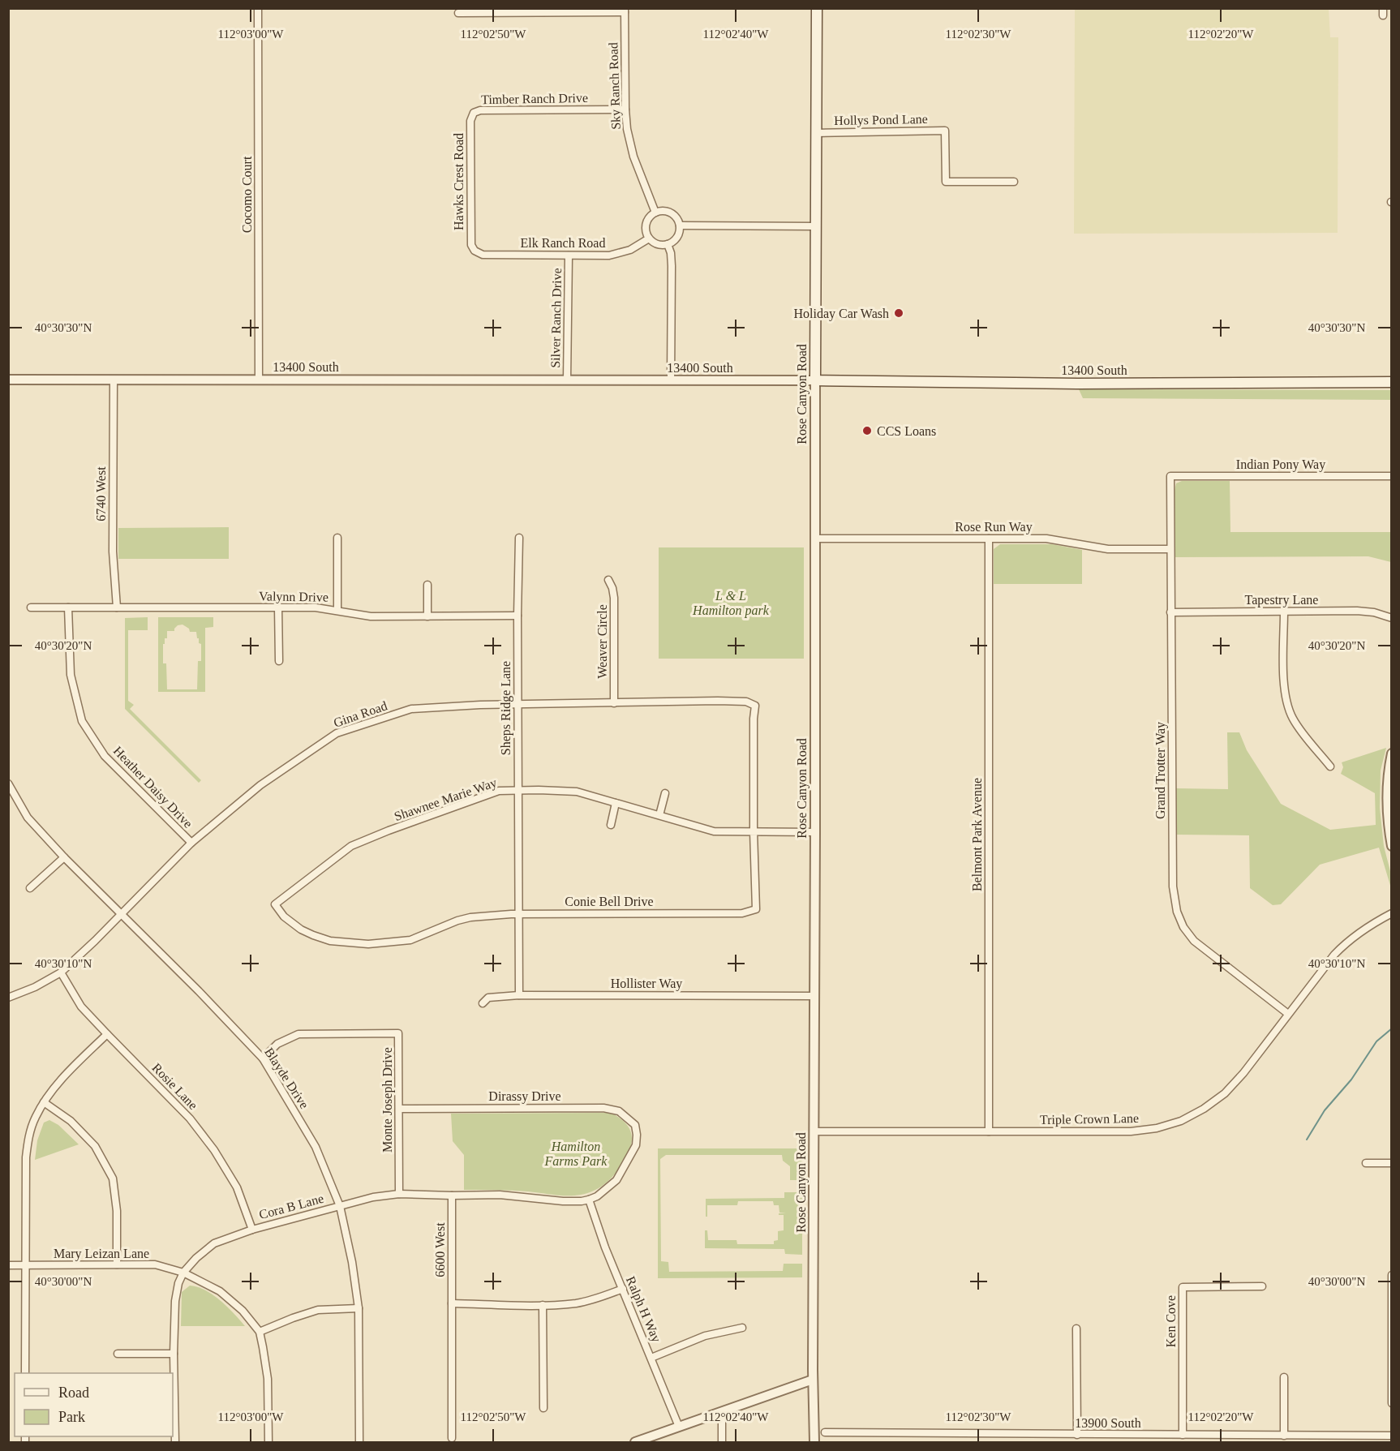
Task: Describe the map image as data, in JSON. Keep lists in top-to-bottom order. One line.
{"streets":{"main road":["13400 South","Rose Canyon Road"],"street":["Sky Ranch Road","Timber Ranch Drive","Hollys Pond Lane","Hawks Crest Road","Cocomo Court","Elk Ranch Road","Silver Ranch Drive","Indian Pony Way","6740 West","Rose Run Way","Valynn Drive","Tapestry Lane","Weaver Circle","Sheps Ridge Lane","Gina Road","Grand Trotter Way","Heather Daisy Drive","Shawnee Marie Way","Belmont Park Avenue","Conie Bell Drive","Hollister Way","Blayde Drive","Rosie Lane","Dirassy Drive","Monte Joseph Drive","Triple Crown Lane","Cora B Lane","6600 West","Mary Leizan Lane","Ralph H Way","Ken Cove","13900 South"]},"crossings":[["Sky Ranch Road","Timber Ranch Drive"],["Sky Ranch Road","Elk Ranch Road"],["Timber Ranch Drive","Hawks Crest Road"],["Hollys Pond Lane","Rose Canyon Road"],["Hawks Crest Road","Elk Ranch Road"],["Cocomo Court","13400 South"],["Elk Ranch Road","Silver Ranch Drive"],["Silver Ranch Drive","13400 South"],["13400 South","Rose Canyon Road"],["13400 South","6740 West"],["Rose Canyon Road","Rose Run Way"],["Rose Canyon Road","Shawnee Marie Way"],["Rose Canyon Road","Hollister Way"],["Rose Canyon Road","Triple Crown Lane"],["Indian Pony Way","Grand Trotter Way"],["6740 West","Valynn Drive"],["Rose Run Way","Grand Trotter Way"],["Rose Run Way","Belmont Park Avenue"],["Valynn Drive","Sheps Ridge Lane"],["Valynn Drive","Heather Daisy Drive"],["Tapestry Lane","Grand Trotter Way"],["Weaver Circle","Gina Road"],["Sheps Ridge Lane","Gina Road"],["Sheps Ridge Lane","Shawnee Marie Way"],["Sheps Ridge Lane","Conie Bell Drive"],["Sheps Ridge Lane","Hollister Way"],["Gina Road","Heather Daisy Drive"],["Gina Road","Conie Bell Drive"],["Gina Road","Blayde Drive"],["Gina Road","Rosie Lane"],["Grand Trotter Way","Triple Crown Lane"],["Shawnee Marie Way","Conie Bell Drive"],["Belmont Park Avenue","Triple Crown Lane"],["Blayde Drive","Monte Joseph Drive"],["Blayde Drive","Cora B Lane"],["Rosie Lane","Cora B Lane"],["Dirassy Drive","Monte Joseph Drive"],["Dirassy Drive","Cora B Lane"],["Dirassy Drive","Ralph H Way"],["Monte Joseph Drive","Cora B Lane"],["Cora B Lane","6600 West"],["Cora B Lane","Mary Leizan Lane"],["Cora B Lane","Ralph H Way"],["Ken Cove","13900 South"]],"parks":["L & L Hamilton park","Hamilton Farms Park"],"places":["Holiday Car Wash","CCS Loans"],"legend":["Road","Park"],"coordinates":["112°03'00\"W","112°02'50\"W","112°02'40\"W","112°02'30\"W","112°02'20\"W","40°30'30\"N","40°30'20\"N","40°30'10\"N","40°30'00\"N"]}
